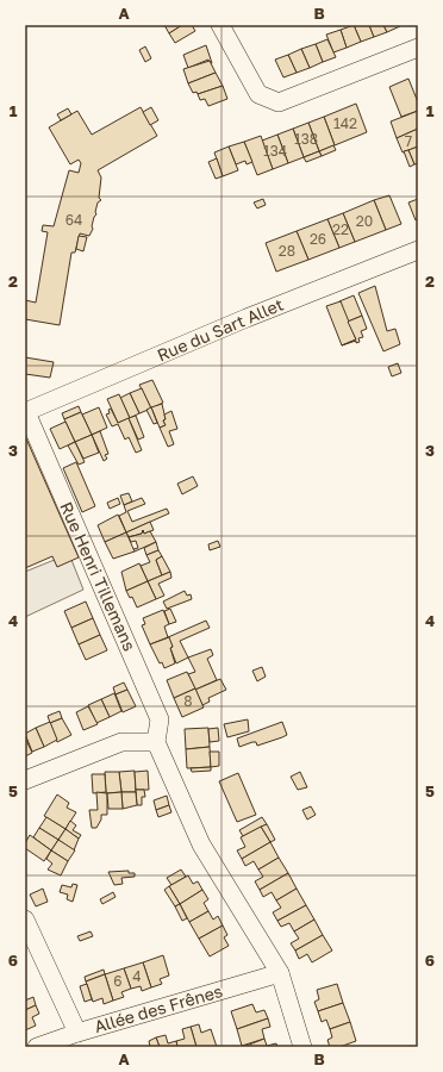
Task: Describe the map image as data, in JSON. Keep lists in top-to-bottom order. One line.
{"streets":{"street":["Rue du Sart Allet","Rue Henri Tillemans","Allée des Frênes"]},"crossings":[["Rue du Sart Allet","Rue Henri Tillemans"]],"house_numbers":["142","138","7","134","64","20","22","26","28","8","4","6"],"grid":{"columns":["A","B"],"rows":["1","2","3","4","5","6"]}}
